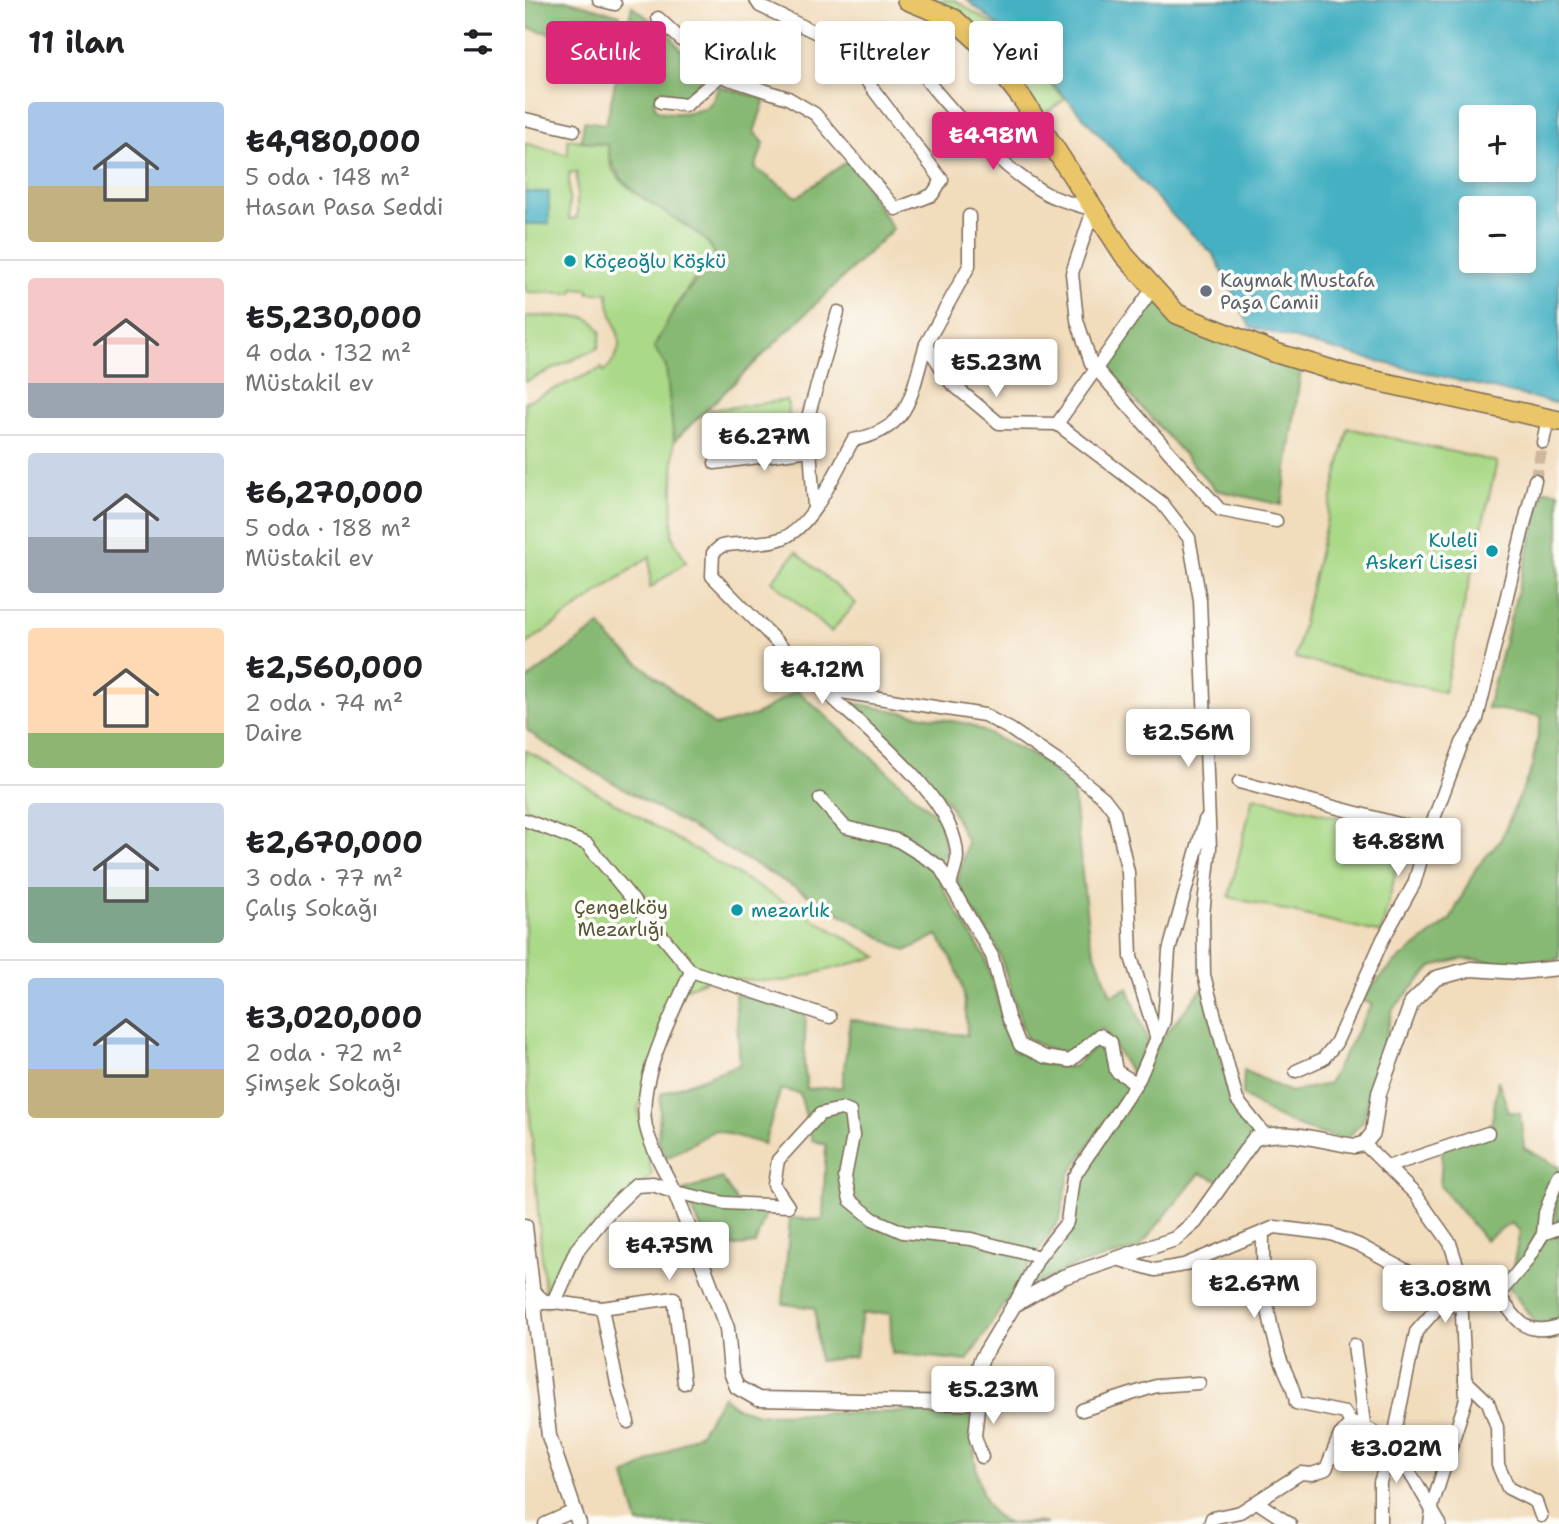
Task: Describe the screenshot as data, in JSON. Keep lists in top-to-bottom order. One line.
{"parks":["Çengelköy Mezarlığı"],"places":["Köçeoğlu Köşkü","Kaymak Mustafa Paşa Camii","Kuleli Askerî Lisesi","mezarlık"],"page":{"heading":"11 ilan","chip":["Satılık","Kiralık","Filtreler","Yeni"],"list":[{"name":"₺4,980,000","note":"5 oda · 148 m² · Hasan Pasa Seddi"},{"name":"₺5,230,000","note":"4 oda · 132 m² · Müstakil ev"},{"name":"₺6,270,000","note":"5 oda · 188 m² · Müstakil ev"},{"name":"₺2,560,000","note":"2 oda · 74 m² · Daire"},{"name":"₺2,670,000","note":"3 oda · 77 m² · Çalış Sokağı"},{"name":"₺3,020,000","note":"2 oda · 72 m² · Şimşek Sokağı"}],"map_buttons":["+","−"],"price":["₺4.98M","₺5.23M","₺6.27M","₺4.12M","₺2.56M","₺4.88M","₺4.75M","₺2.67M","₺3.08M","₺5.23M","₺3.02M"]}}
